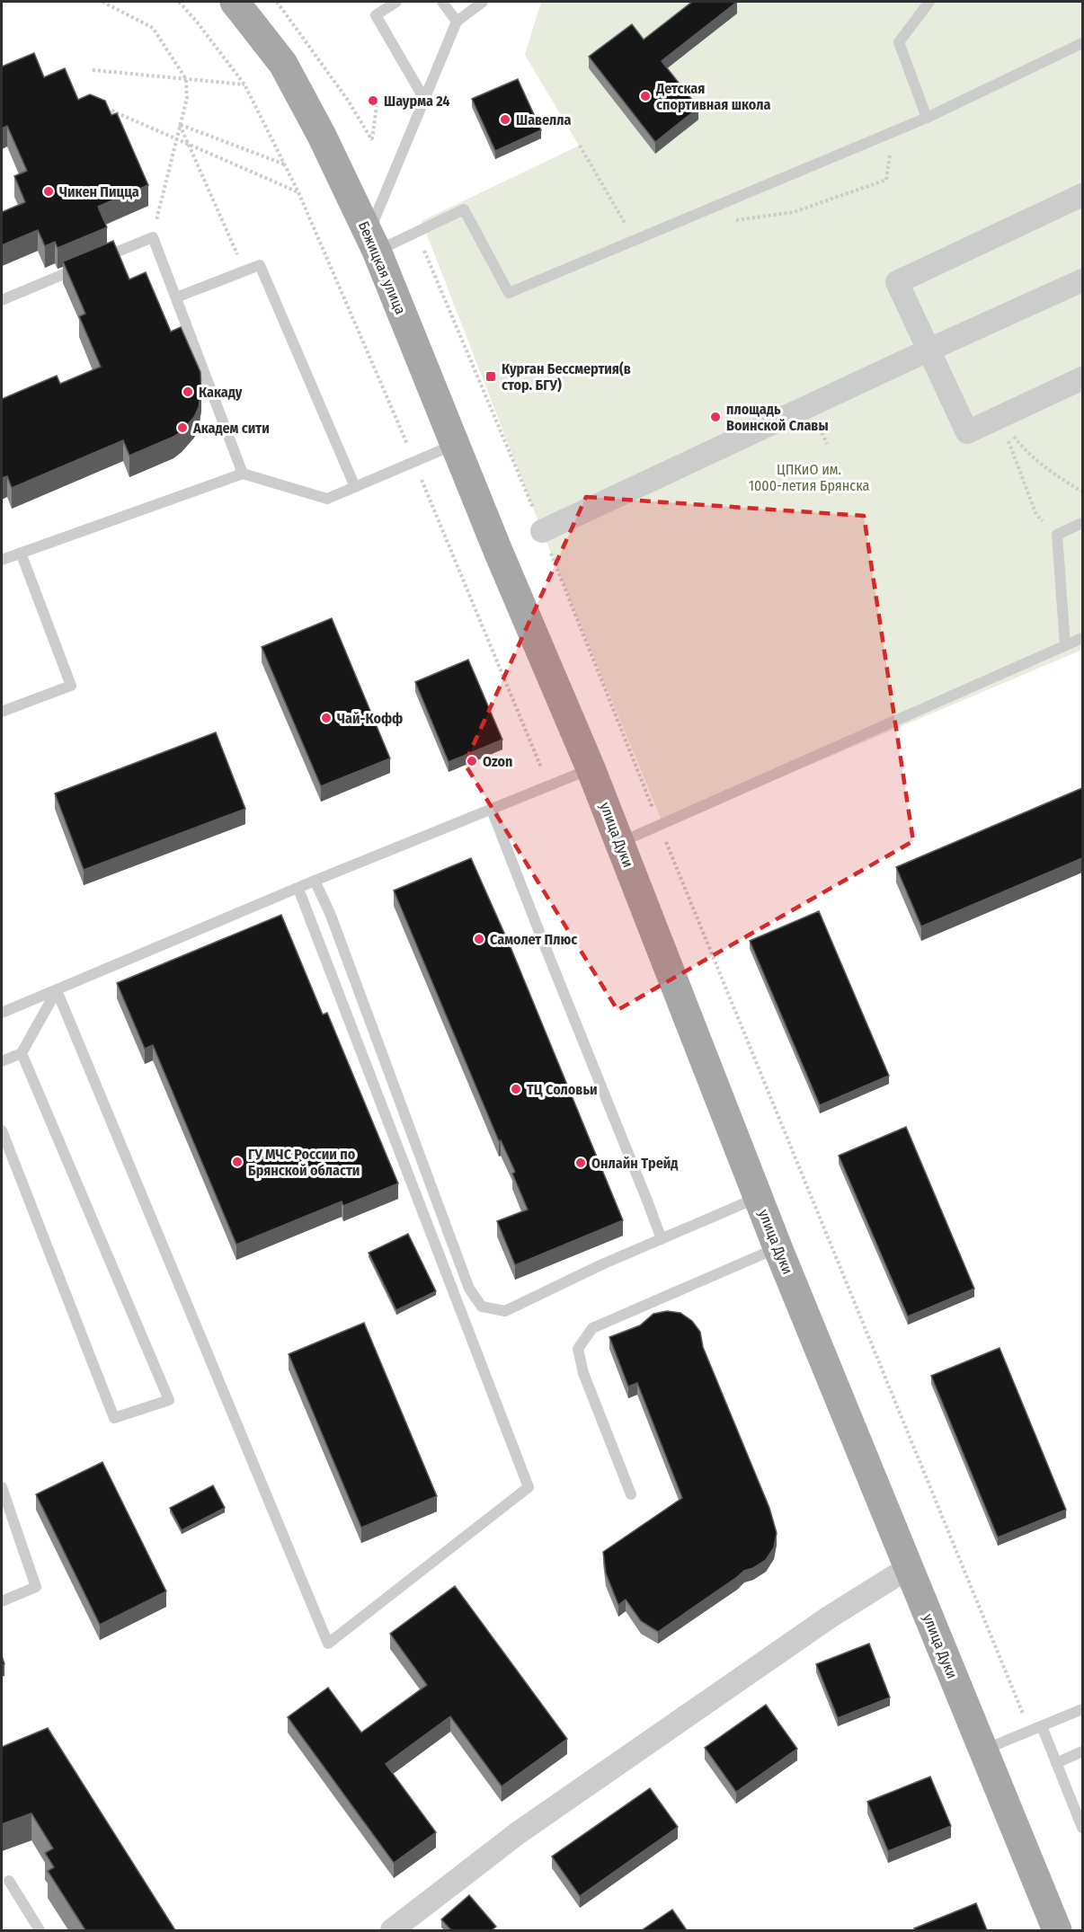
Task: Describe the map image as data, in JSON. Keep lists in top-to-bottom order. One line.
{"streets":{"main road":["Бежицкая улица","улица Дуки"]},"crossings":[["Бежицкая улица","улица Дуки"]],"parks":["ЦПКиО им. 1000-летия Брянска"],"places":{"other":["Детская спортивная школа","Шаурма 24","Шавелла","Чикен Пицца","Какаду","площадь Воинской Славы","Академ сити","Чай-Кофф","Ozon","Самолет Плюс","ТЦ Соловьи","ГУ МЧС России по Брянской области","Онлайн Трейд"],"transit":["Курган Бессмертия(в стор. БГУ)"]}}
